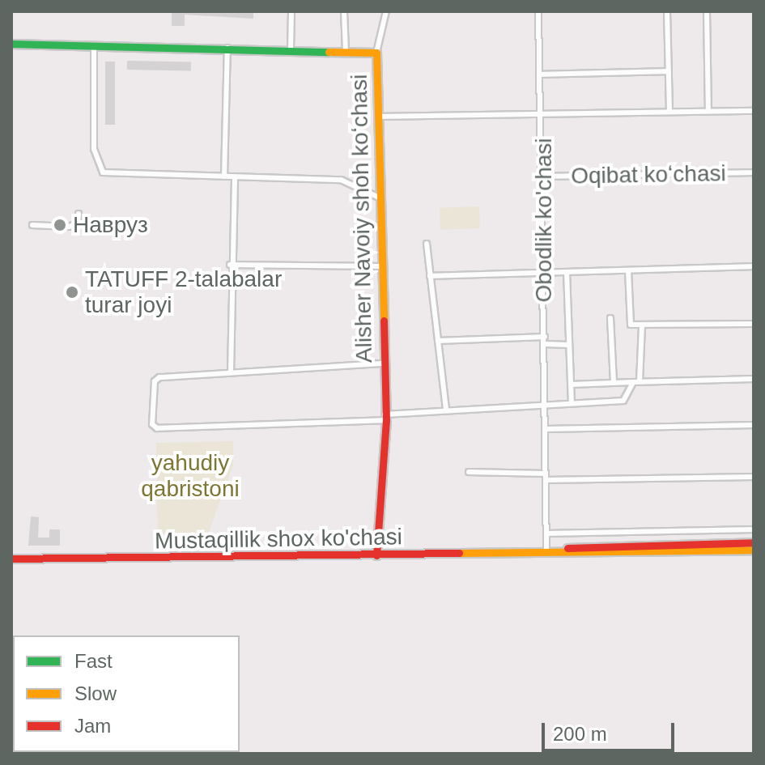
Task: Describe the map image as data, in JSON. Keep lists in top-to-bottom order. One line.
{"streets":{"main road":["Alisher Navoiy shoh koʻchasi","Mustaqillik shox ko'chasi"],"street":["Oqibat koʻchasi","Obodlik ko'chasi"]},"crossings":[["Oqibat koʻchasi","Obodlik ko'chasi"],["Alisher Navoiy shoh koʻchasi","Mustaqillik shox ko'chasi"],["Obodlik ko'chasi","Mustaqillik shox ko'chasi"]],"parks":["yahudiy qabristoni"],"places":["Навруз","TATUFF 2-talabalar turar joyi"],"legend":["Fast","Slow","Jam"],"scale_bar":"200 m"}
